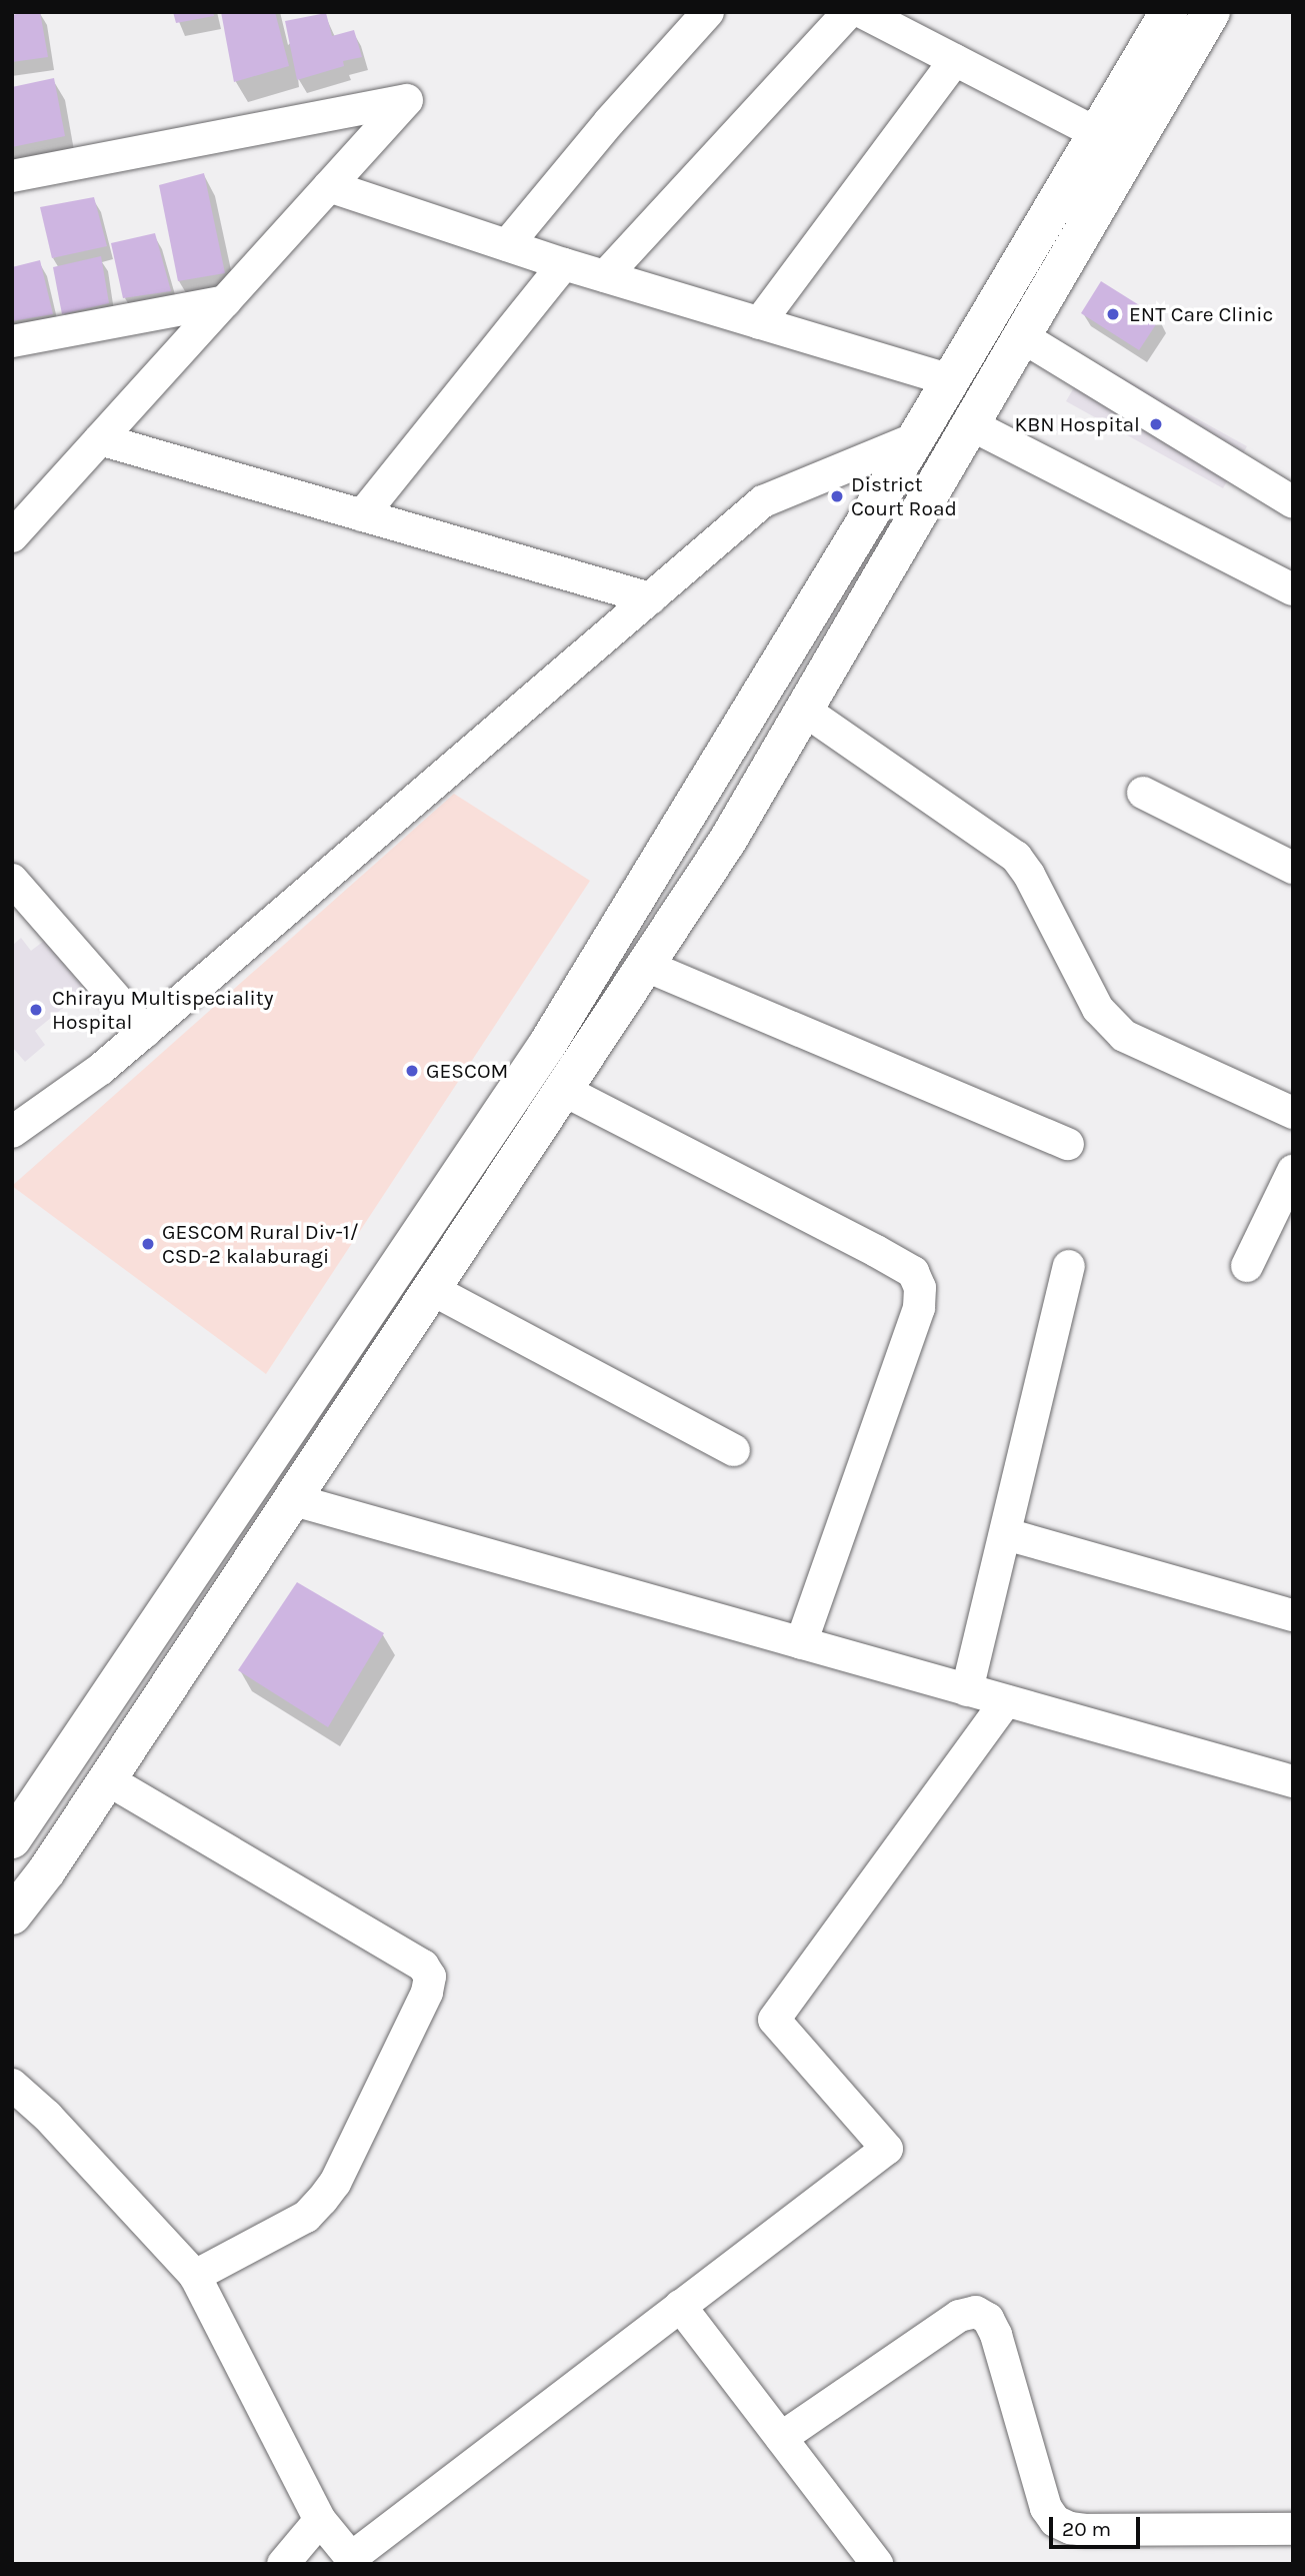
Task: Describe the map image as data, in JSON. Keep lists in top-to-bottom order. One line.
{"places":["ENT Care Clinic","KBN Hospital","District Court Road","Chirayu Multispeciality Hospital","GESCOM","GESCOM Rural Div-1/ CSD-2 kalaburagi"],"scale_bar":"20 m"}
